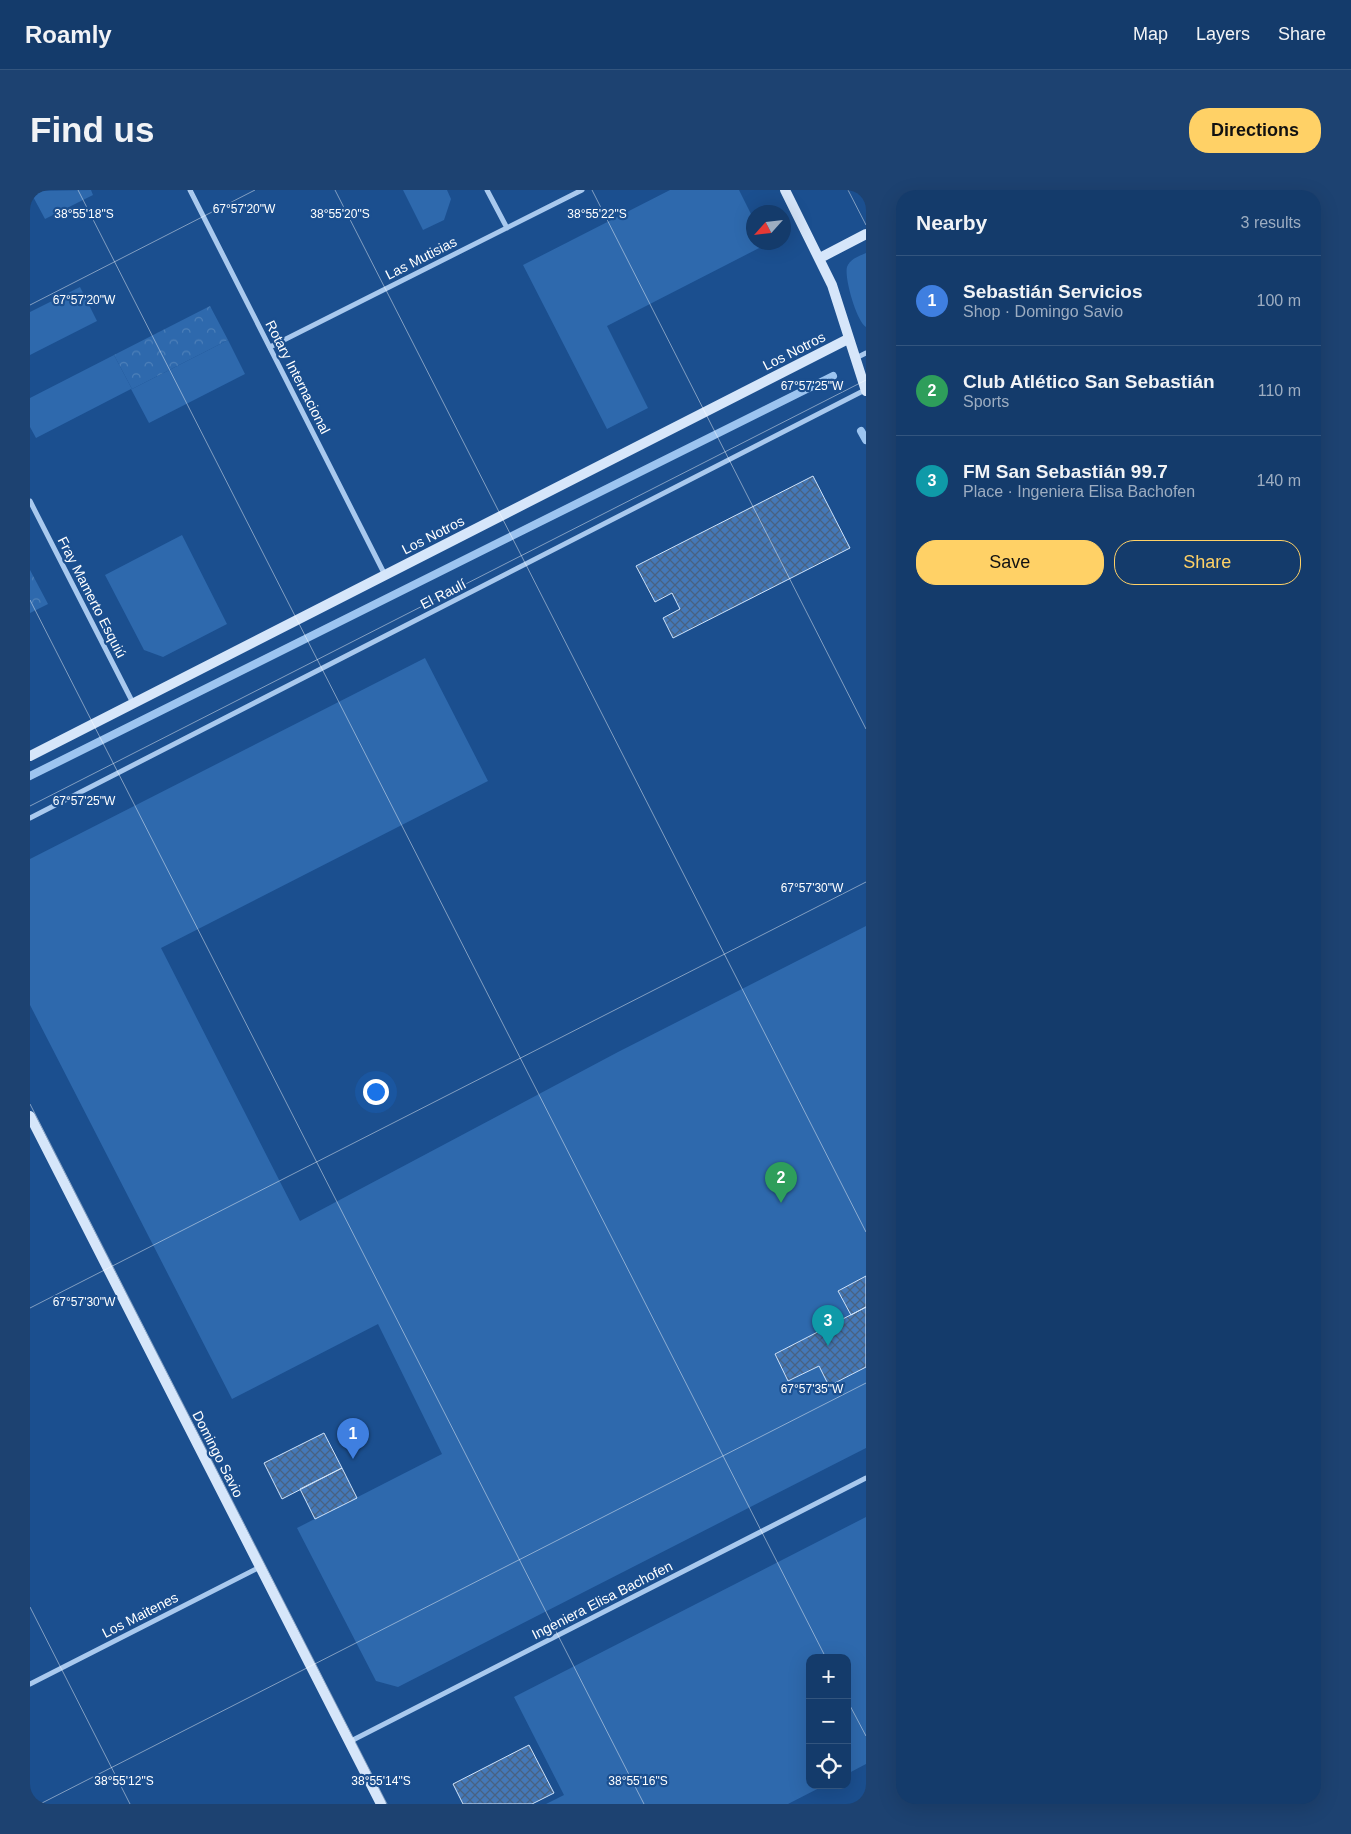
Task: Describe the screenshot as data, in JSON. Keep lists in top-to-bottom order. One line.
{"streets":{"street":["Las Mutisias","Los Notros","Rotary Internacional","El Raulí","Fray Mamerto Esquiú","Domingo Savio","Ingeniera Elisa Bachofen","Los Maitenes"]},"crossings":[["Las Mutisias","Rotary Internacional"],["Los Notros","Rotary Internacional"],["Los Notros","Fray Mamerto Esquiú"],["Domingo Savio","Ingeniera Elisa Bachofen"],["Domingo Savio","Los Maitenes"]],"north":"bottom left","page":{"header":"Roamly","nav":["Map","Layers","Share"],"buttons":["Directions",["Save","Share"]],"title":"Find us","heading":["Nearby","3 results"],"list":[{"mark":"1","name":"Sebastián Servicios","note":"Shop · Domingo Savio","value":"100 m"},{"mark":"2","name":"Club Atlético San Sebastián","note":"Sports","value":"110 m"},{"mark":"3","name":"FM San Sebastián 99.7","note":"Place · Ingeniera Elisa Bachofen","value":"140 m"}],"pins":["2","3","1"],"map_buttons":["+","−"]},"coordinates":["67°57'20\"W","38°55'18\"S","38°55'20\"S","38°55'22\"S","67°57'25\"W","67°57'30\"W","67°57'35\"W","38°55'12\"S","38°55'14\"S","38°55'16\"S"]}
